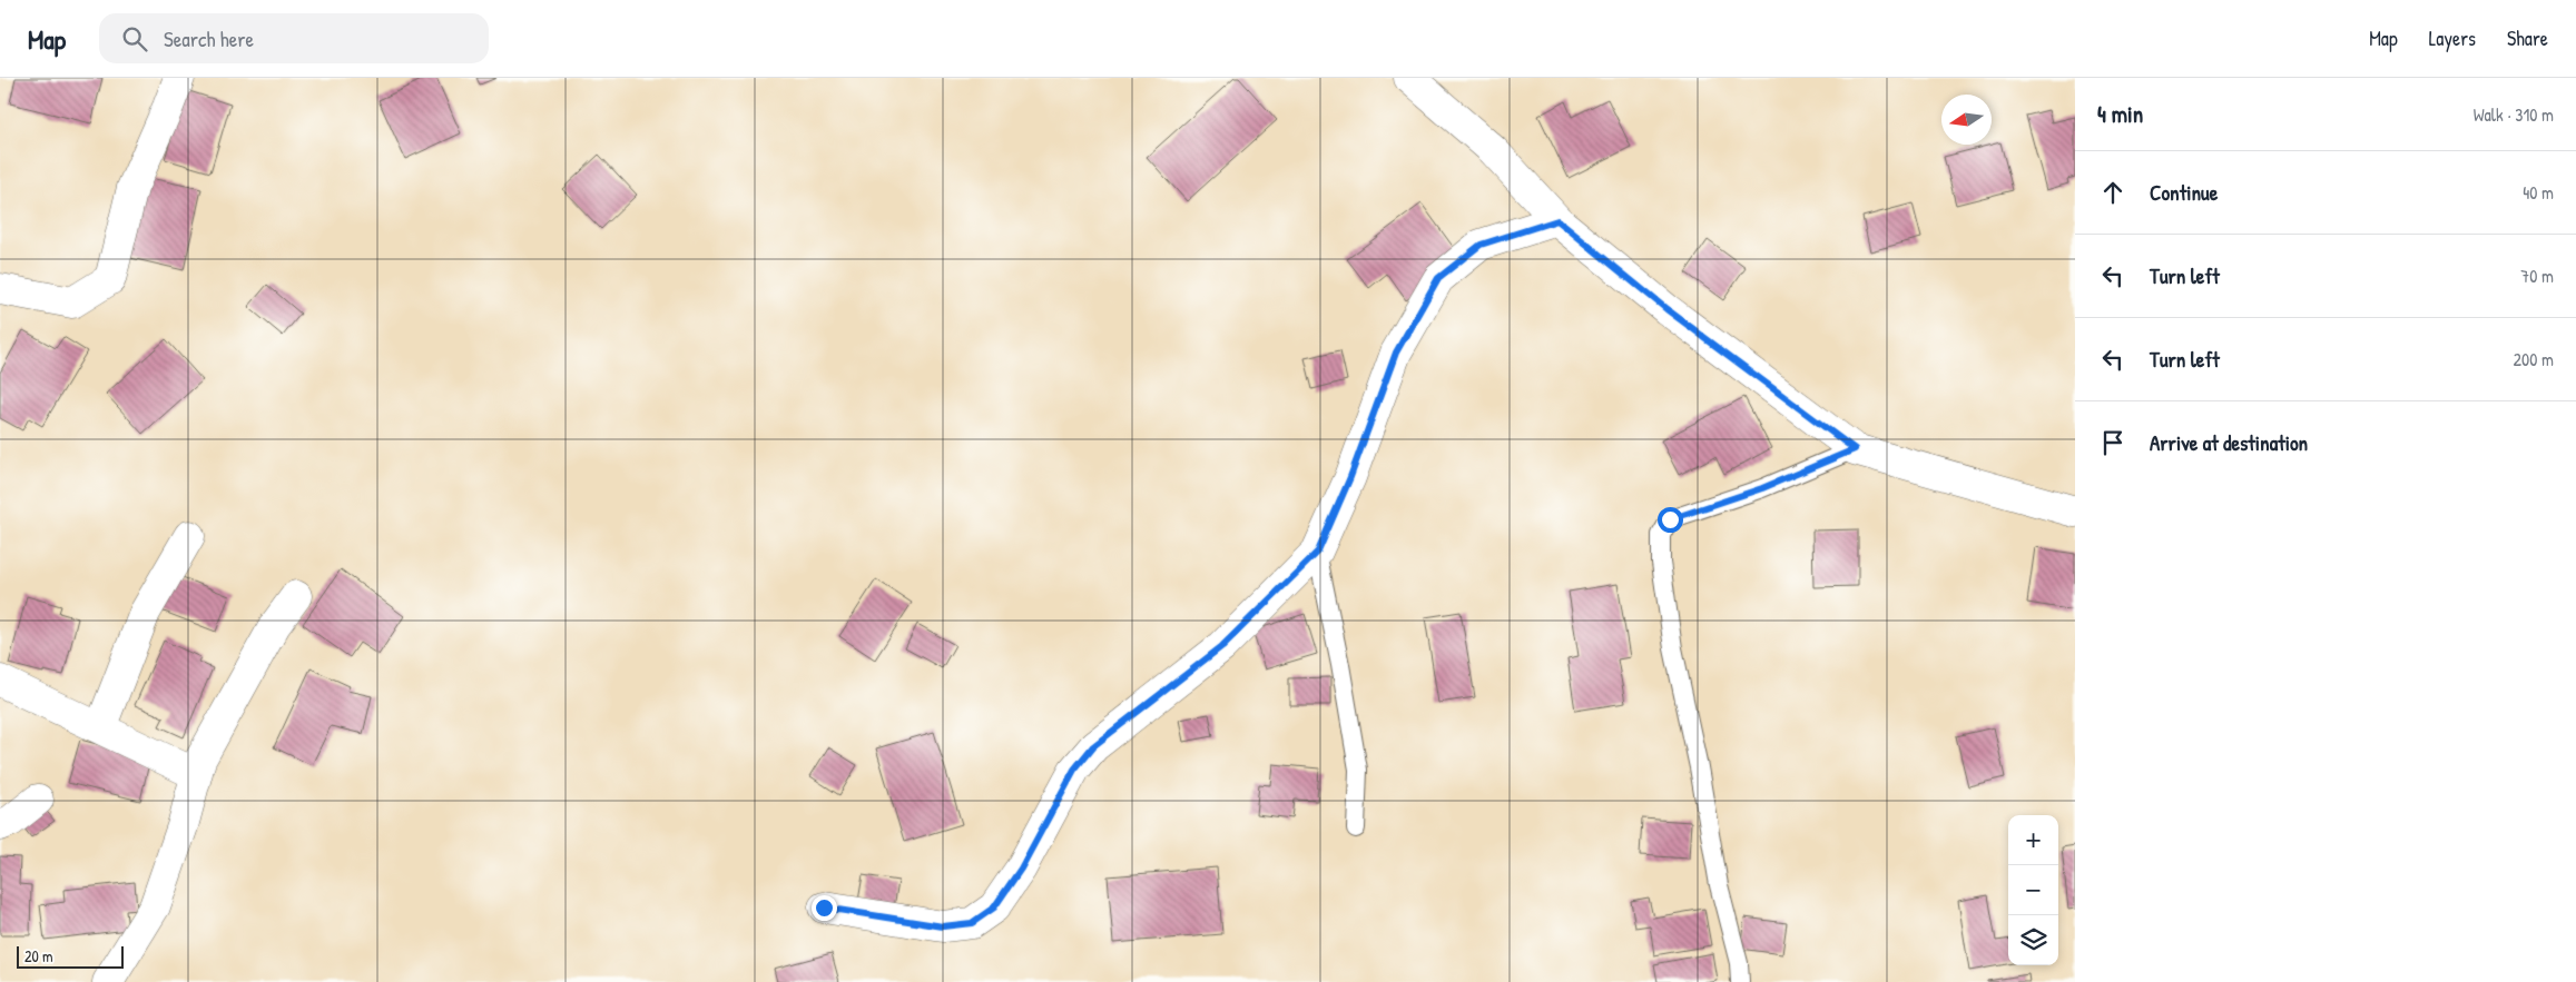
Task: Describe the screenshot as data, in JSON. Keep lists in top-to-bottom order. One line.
{"scale_bar":"20 m","north":"left","page":{"header":"Map","search":"Search here","nav":["Map","Layers","Share"],"heading":["4 min","Walk · 310 m"],"list":[["Continue","40 m"],["Turn left","70 m"],["Turn left","200 m"],"Arrive at destination"],"map_buttons":["+","−"],"scale":"20 m"}}
